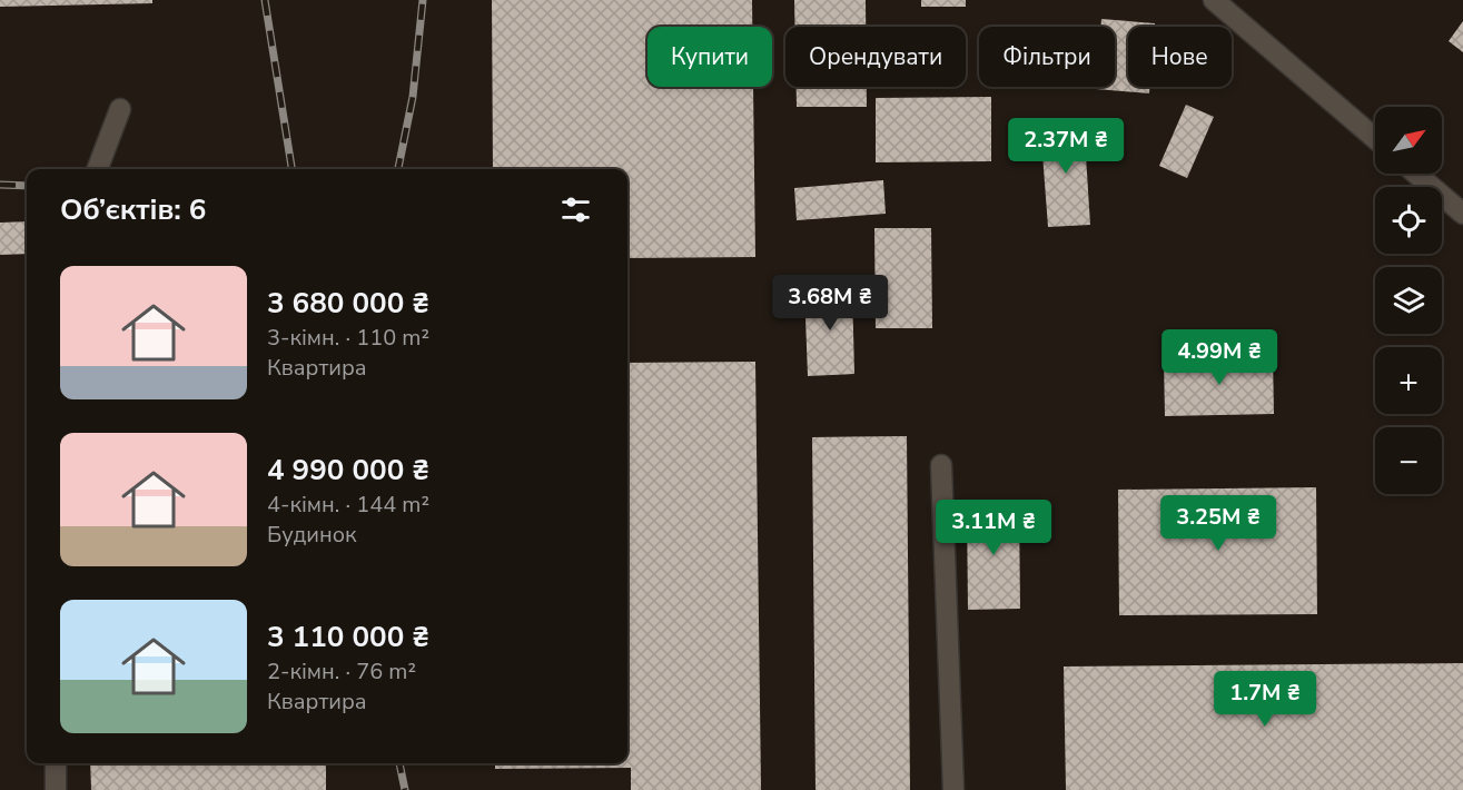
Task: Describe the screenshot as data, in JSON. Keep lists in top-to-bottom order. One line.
{"north":"top right","page":{"chip":["Купити","Орендувати","Фільтри","Нове"],"map_buttons":["+","−"],"price":["2.37M ₴","3.68M ₴","4.99M ₴","3.25M ₴","3.11M ₴","1.7M ₴"],"heading":"Об’єктів: 6","list":[{"name":"3 680 000 ₴","note":"3-кімн. · 110 m² · Квартира"},{"name":"4 990 000 ₴","note":"4-кімн. · 144 m² · Будинок"},{"name":"3 110 000 ₴","note":"2-кімн. · 76 m² · Квартира"}]}}
